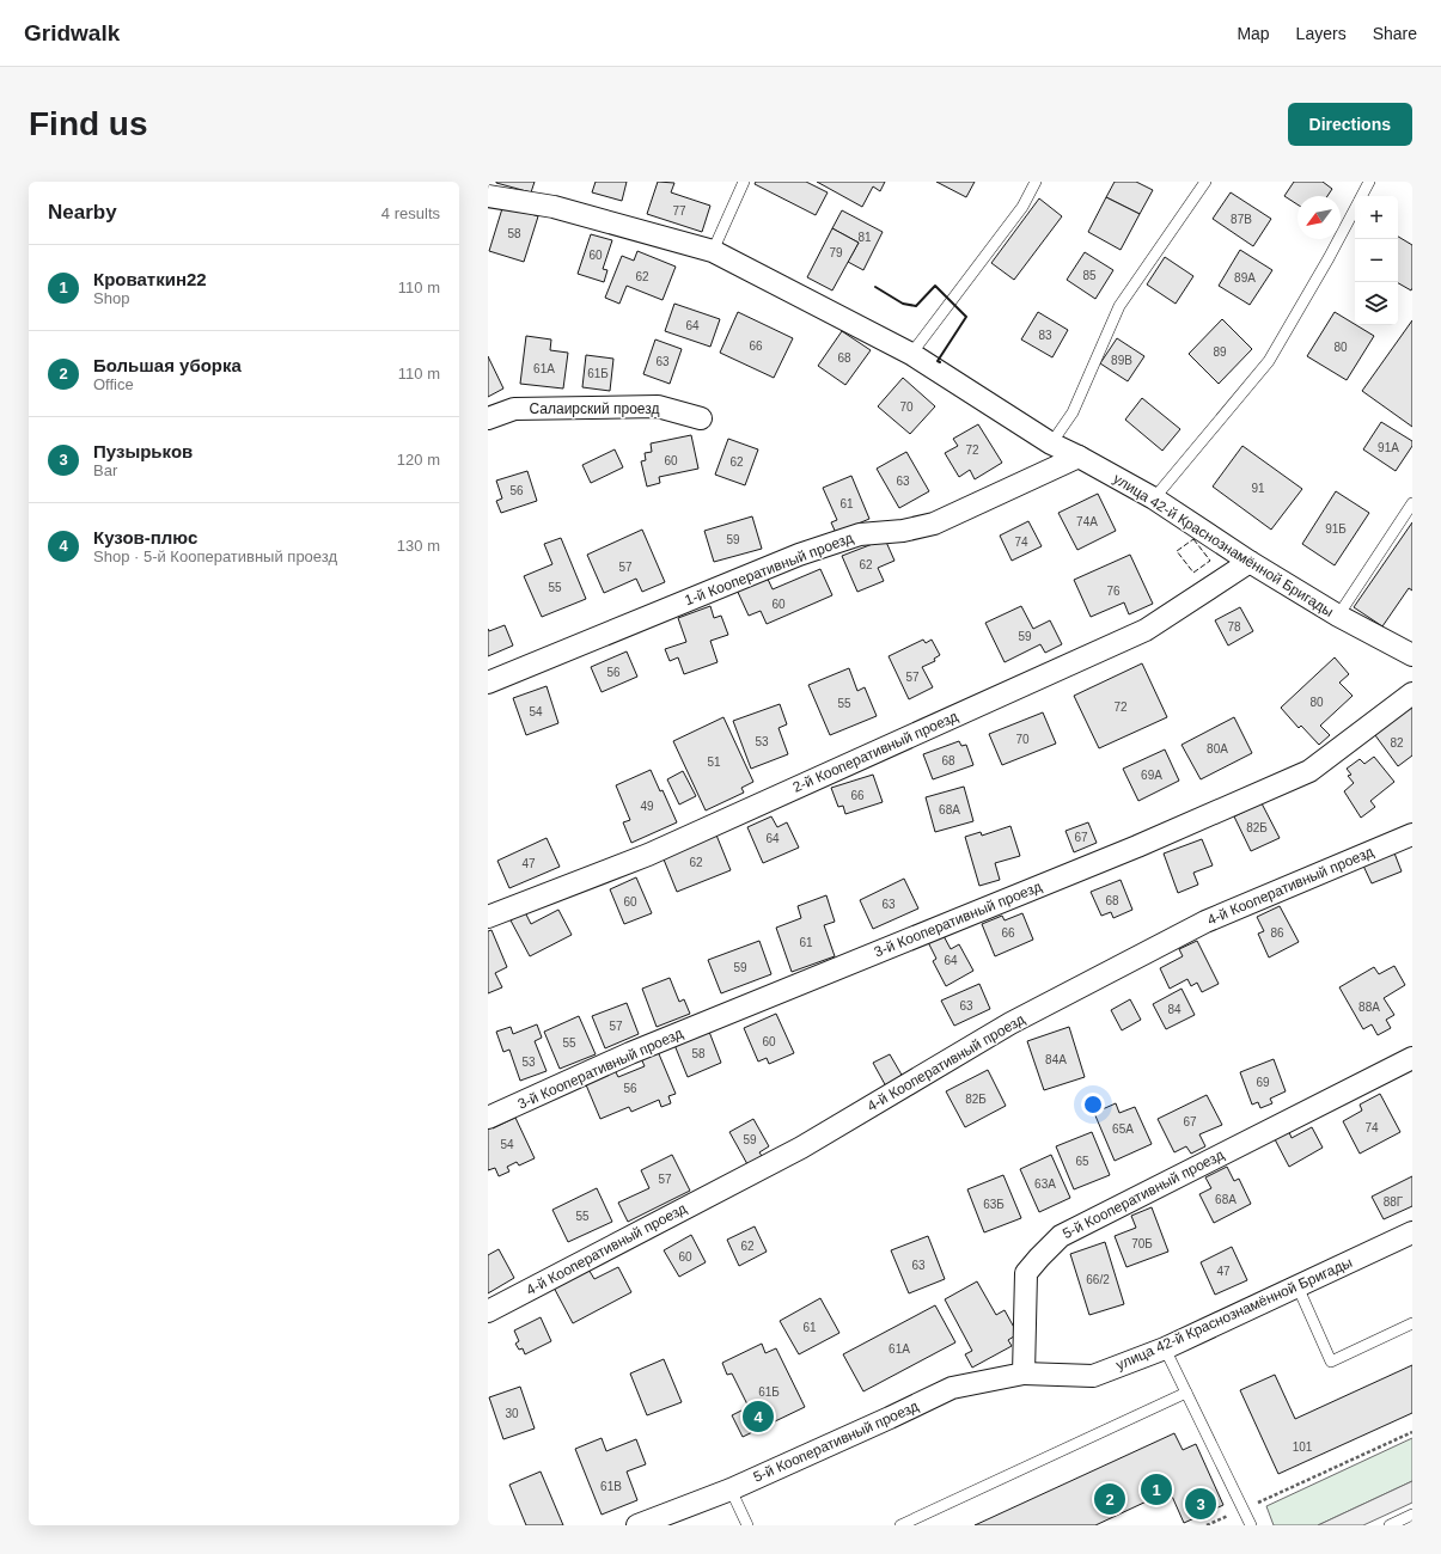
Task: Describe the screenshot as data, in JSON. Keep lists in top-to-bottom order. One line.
{"streets":{"street":["Салаирский проезд","улица 42-й Краснознамённой Бригады","1-й Кооперативный проезд","2-й Кооперативный проезд","4-й Кооперативный проезд","3-й Кооперативный проезд","5-й Кооперативный проезд"]},"crossings":[["улица 42-й Краснознамённой Бригады","1-й Кооперативный проезд"],["улица 42-й Краснознамённой Бригады","2-й Кооперативный проезд"],["улица 42-й Краснознамённой Бригады","5-й Кооперативный проезд"]],"house_numbers":["77","87В","58","81","79","60","85","62","89А","64","83","66","80","89","68","89В","63","61А","61Б","70","91А","72","60","62","63","91","56","61","74А","91Б","59","74","62","57","55","76","60","78","59","56","57","80","55","72","54","70","53","82","80А","68","51","69А","66","49","68А","82Б","67","64","62","47","68","60","63","66","86","61","64","59","63","88А","84","57","60","55","58","84А","53","69","56","82Б","67","74","65А","59","54","65","57","63А","68А","88Г","63Б","55","70Б","62","60","63","47","66/2","61","61А","61Б","30","101","61В"],"north":"bottom left","page":{"header":"Gridwalk","nav":["Map","Layers","Share"],"buttons":"Directions","title":"Find us","heading":["Nearby","4 results"],"map_buttons":["+","−"],"list":[{"mark":"1","name":"Кроваткин22","note":"Shop","value":"110 m"},{"mark":"2","name":"Большая уборка","note":"Office","value":"110 m"},{"mark":"3","name":"Пузырьков","note":"Bar","value":"120 m"},{"mark":"4","name":"Кузов-плюс","note":"Shop · 5-й Кооперативный проезд","value":"130 m"}],"pins":["4","1","2","3"]}}
